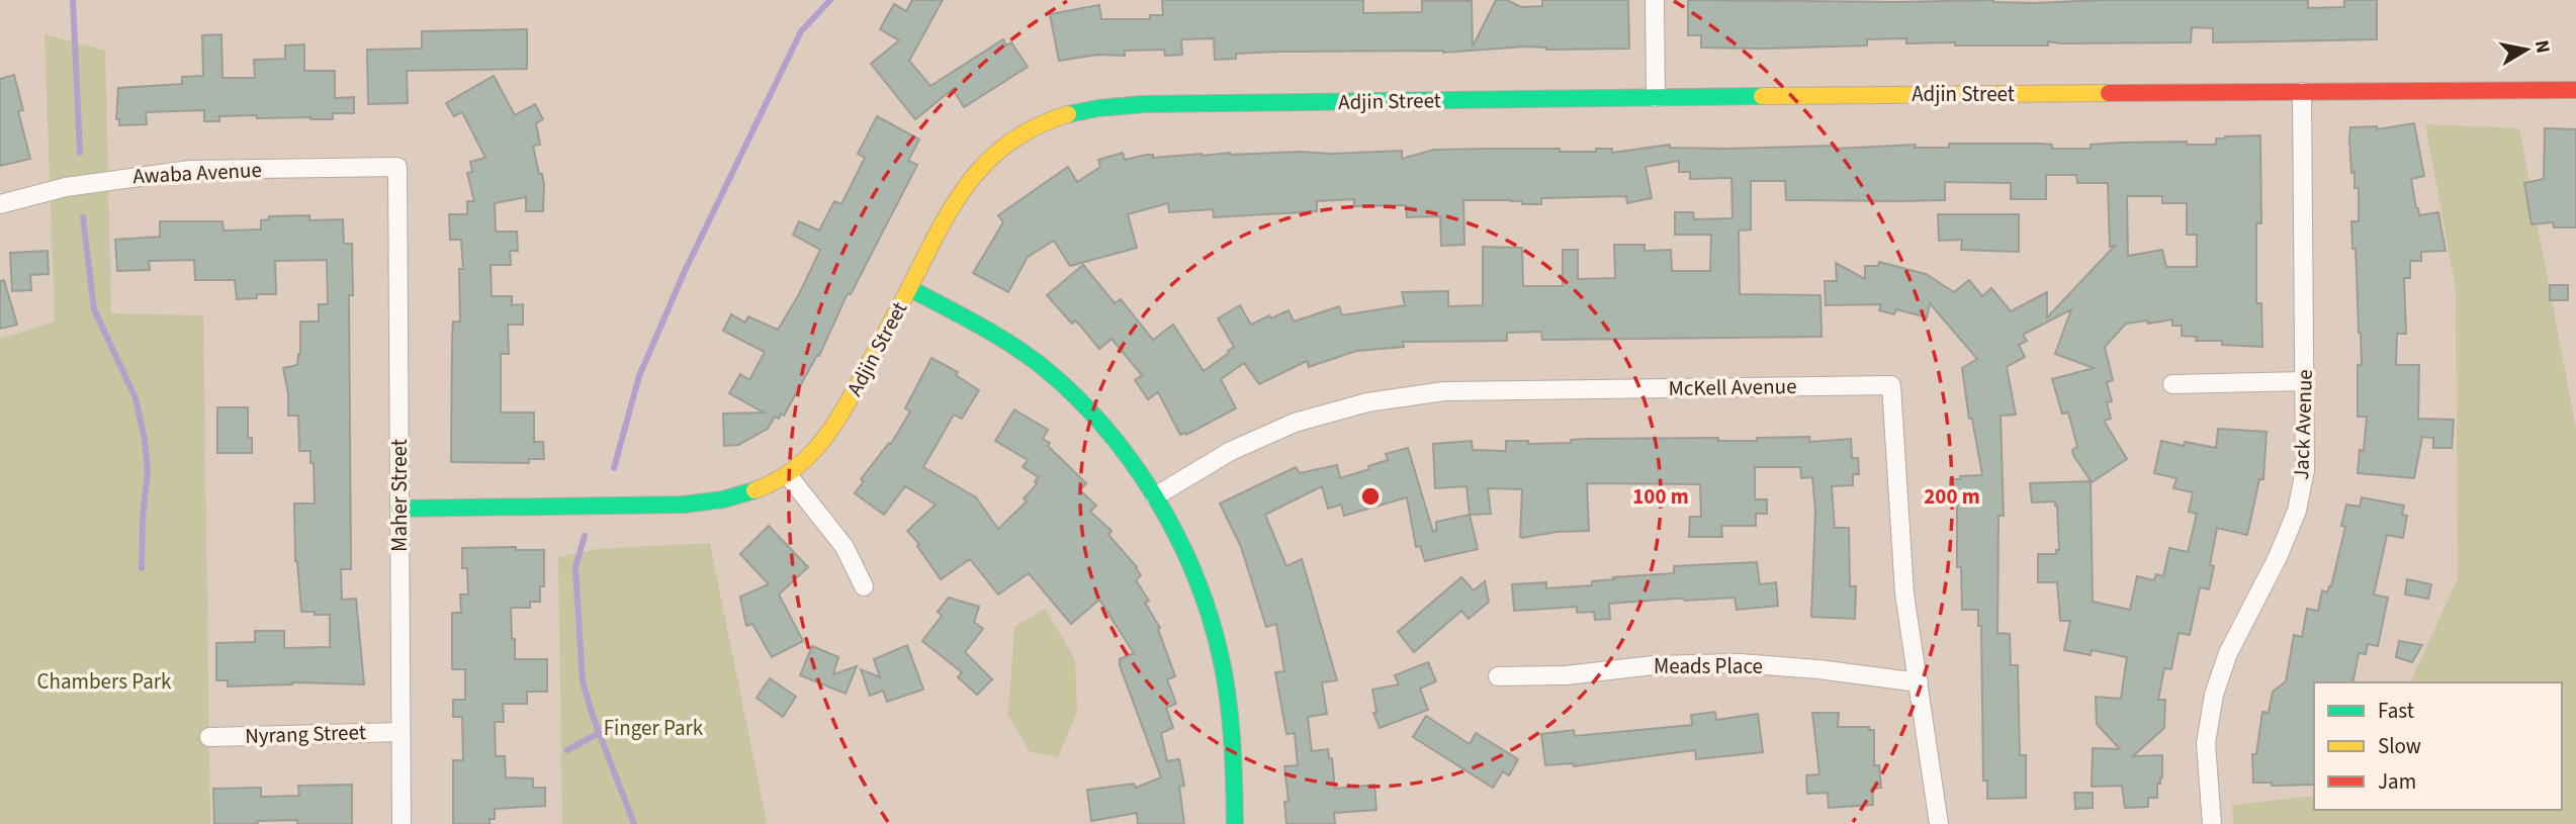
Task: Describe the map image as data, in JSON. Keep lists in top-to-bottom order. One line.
{"streets":{"street":["Adjin Street","Awaba Avenue","McKell Avenue","Jack Avenue","Maher Street","Meads Place","Nyrang Street"]},"crossings":[["Adjin Street","Jack Avenue"],["Adjin Street","Maher Street"],["Awaba Avenue","Maher Street"],["McKell Avenue","Meads Place"],["Maher Street","Nyrang Street"]],"parks":["Chambers Park","Finger Park"],"legend":["Fast","Slow","Jam"],"north":"right","rings":["100 m","200 m"]}
